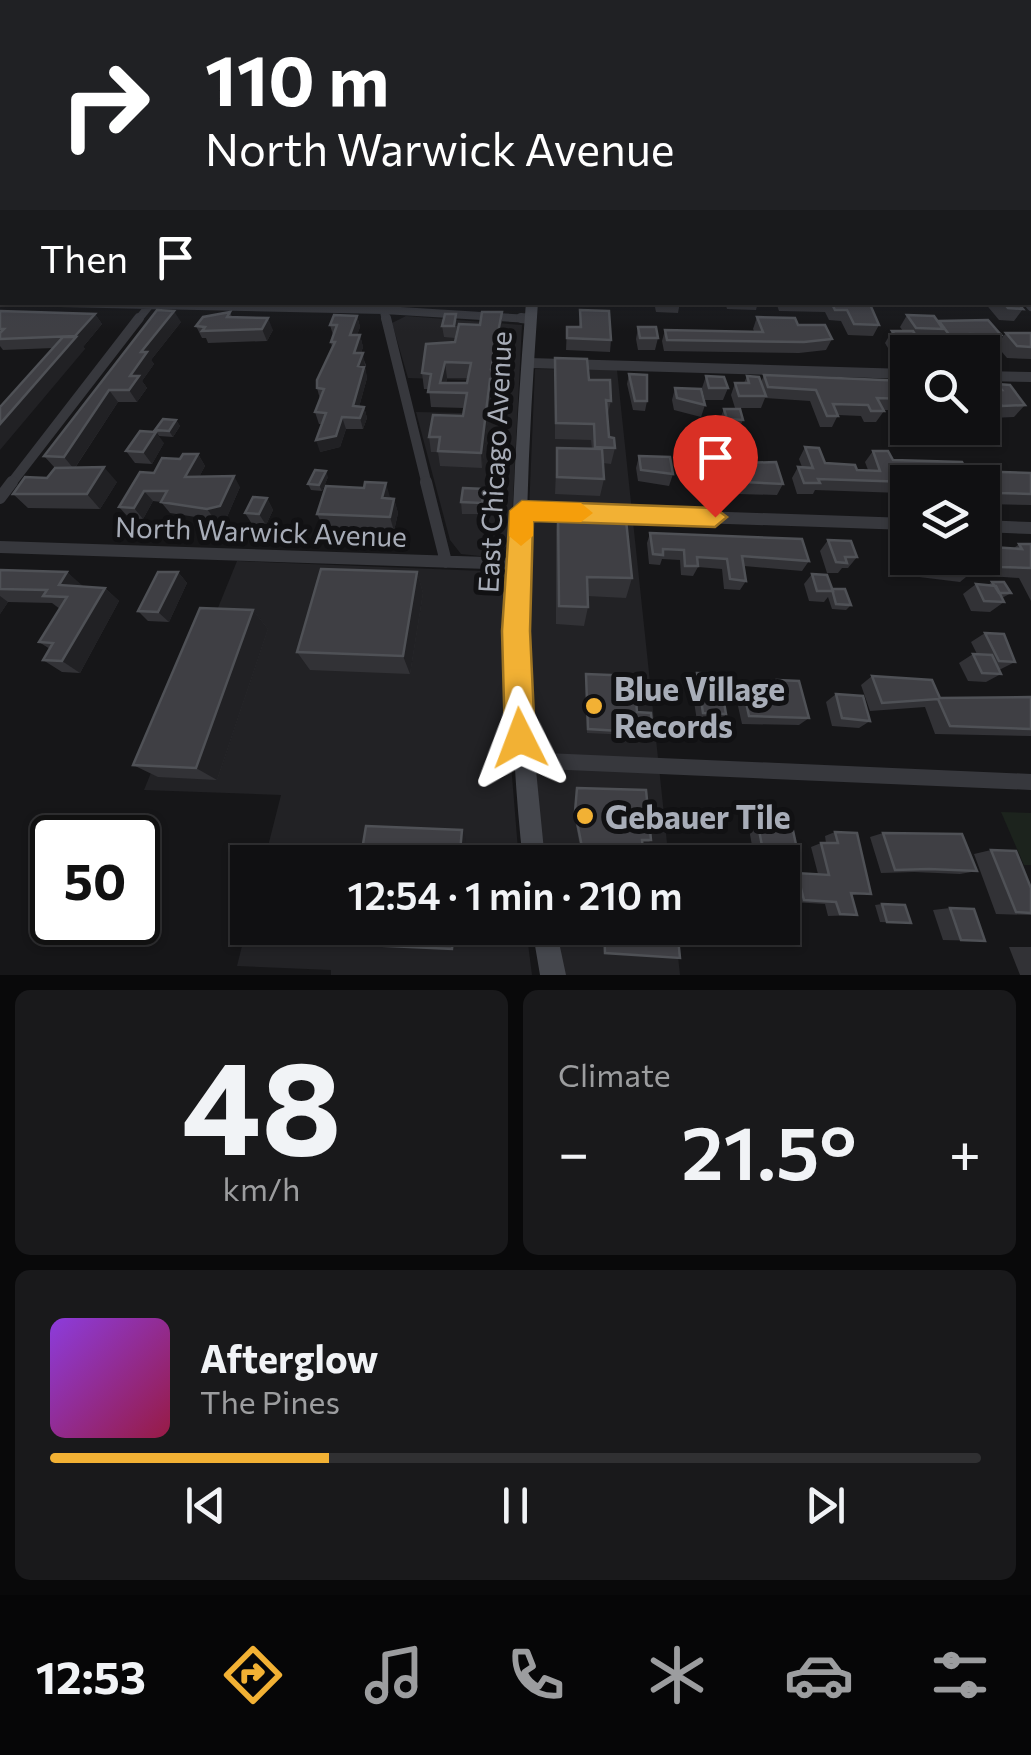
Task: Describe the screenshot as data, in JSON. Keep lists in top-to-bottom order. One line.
{"streets":{"main road":["East Chicago Avenue"],"street":["North Warwick Avenue"]},"crossings":[["East Chicago Avenue","North Warwick Avenue"]],"places":["Blue Village Records","Gebauer Tile"],"page":{"turn":["110 m","North Warwick Avenue"],"then":"Then","limit":"50","trip":"12:54 · 1 min · 210 m","tile":[["48","km/h"],"Climate"],"heat":["−","21.5°","+"],"song":["Afterglow","The Pines"],"tabs":"12:53"}}
